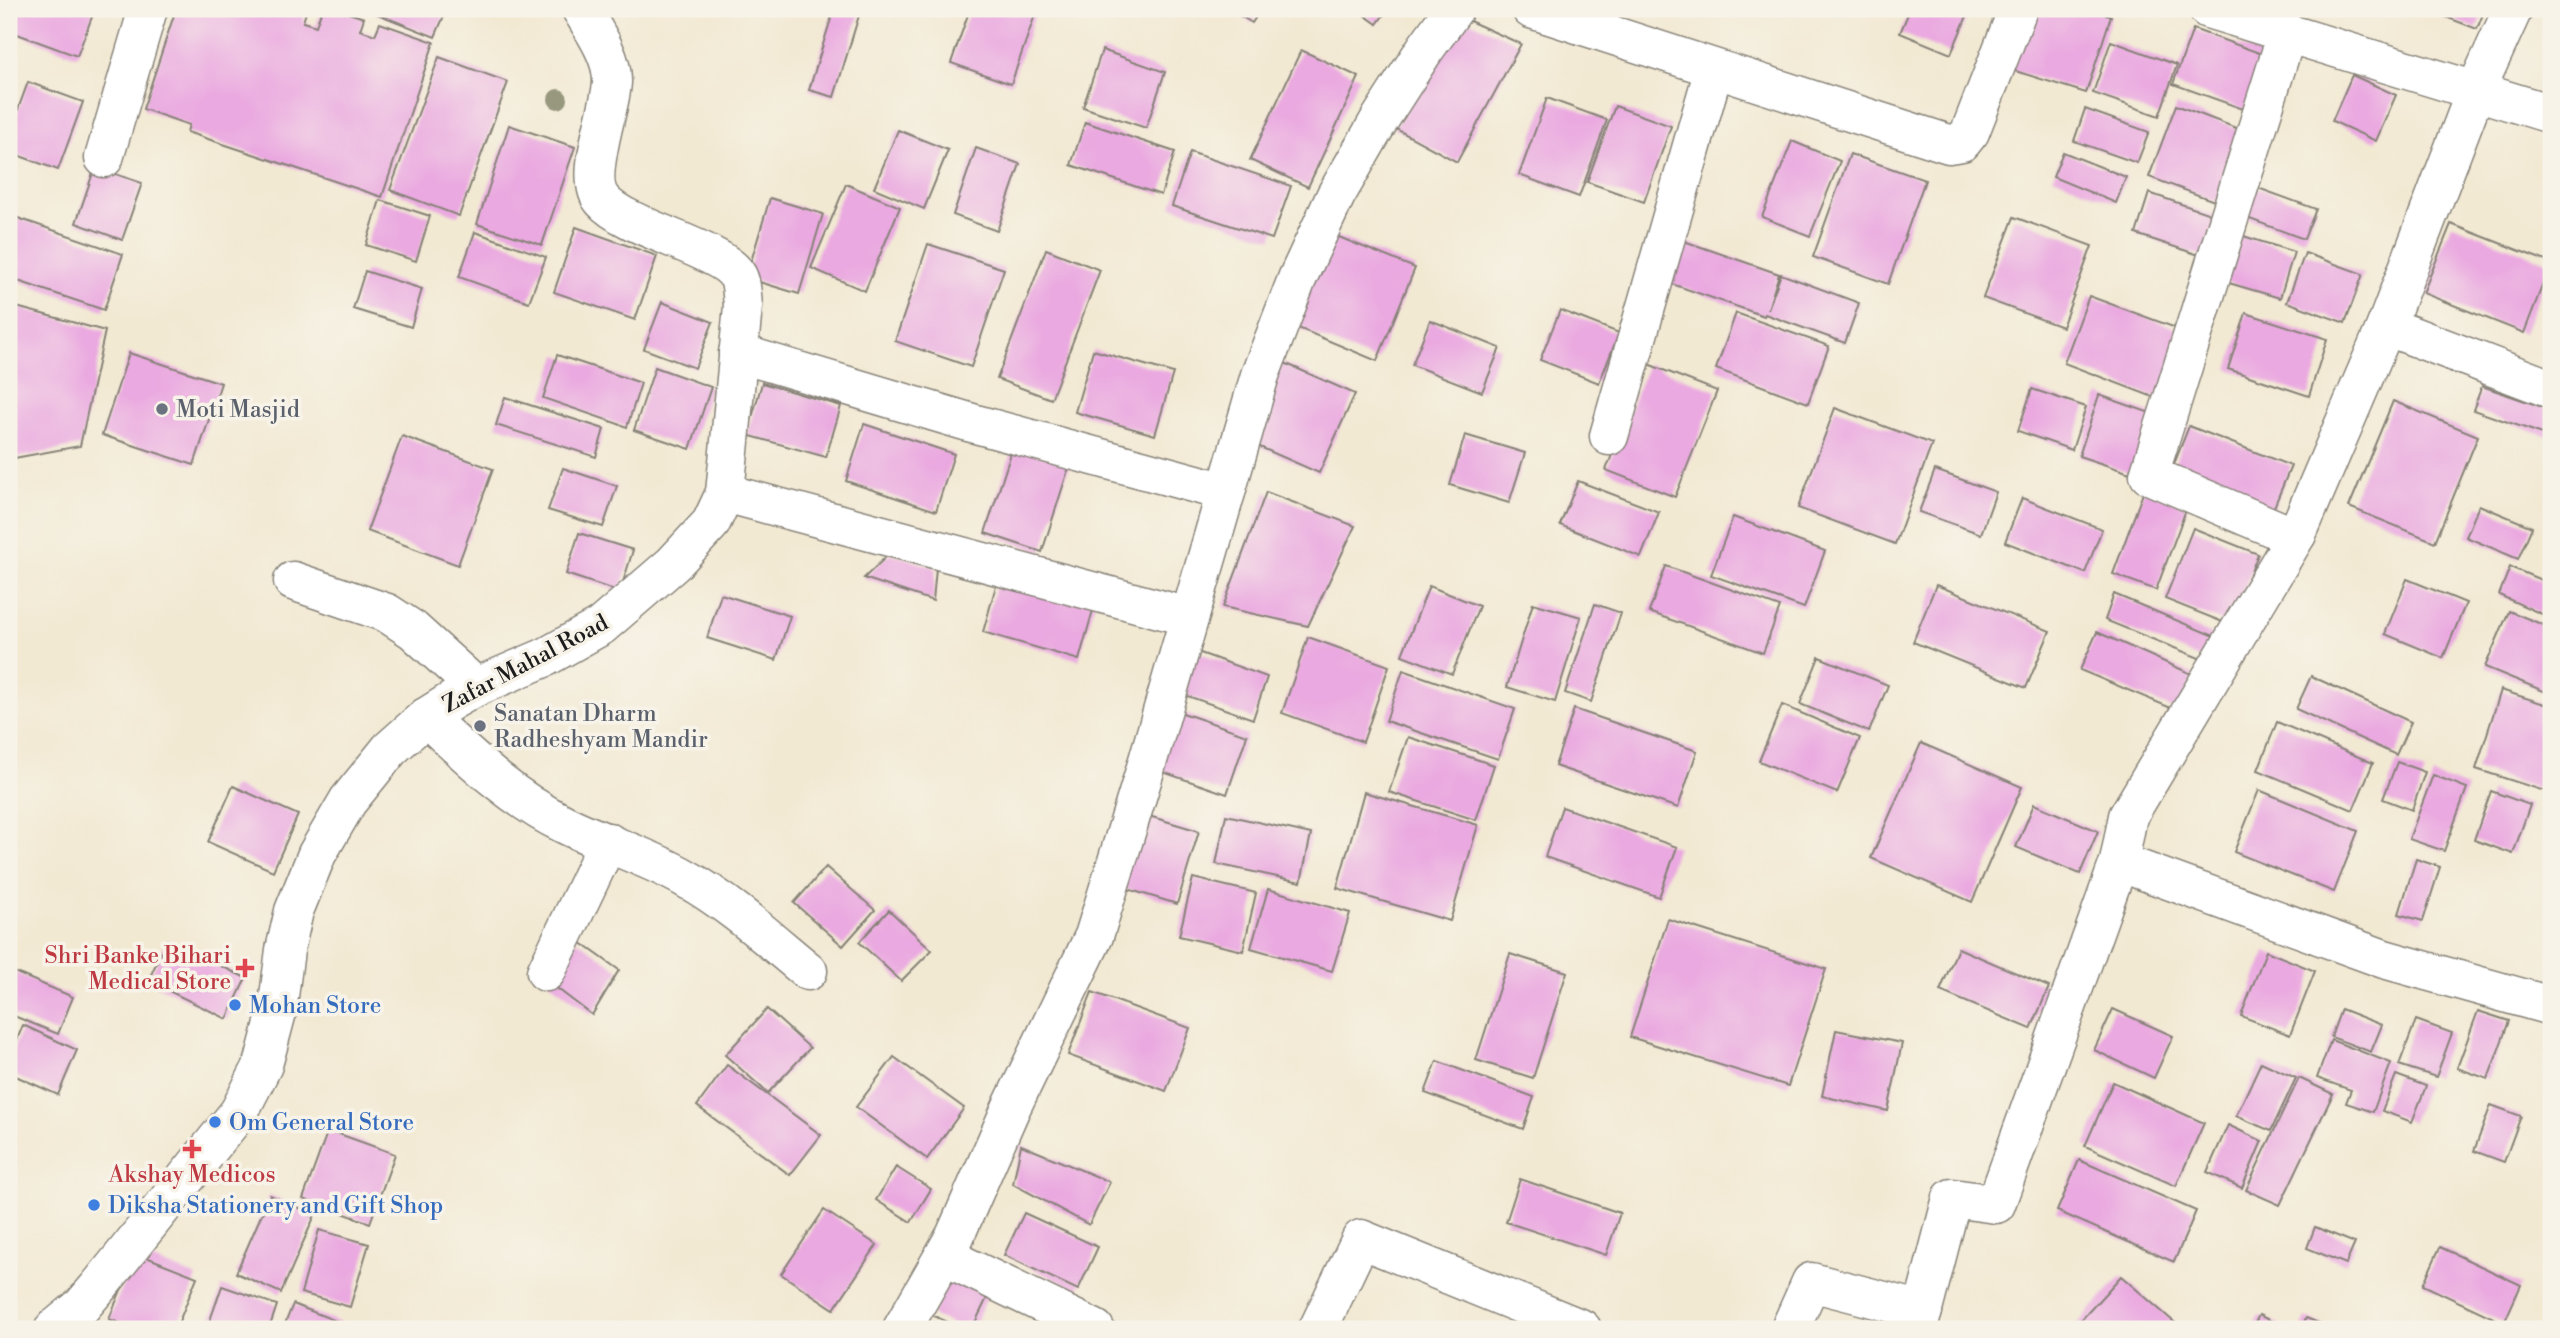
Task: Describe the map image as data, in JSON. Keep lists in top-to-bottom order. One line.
{"streets":{"street":["Zafar Mahal Road"]},"places":{"other":["Moti Masjid","Sanatan Dharm Radheshyam Mandir","Mohan Store","Om General Store","Diksha Stationery and Gift Shop"],"health":["Shri Banke Bihari Medical Store","Akshay Medicos"]}}
